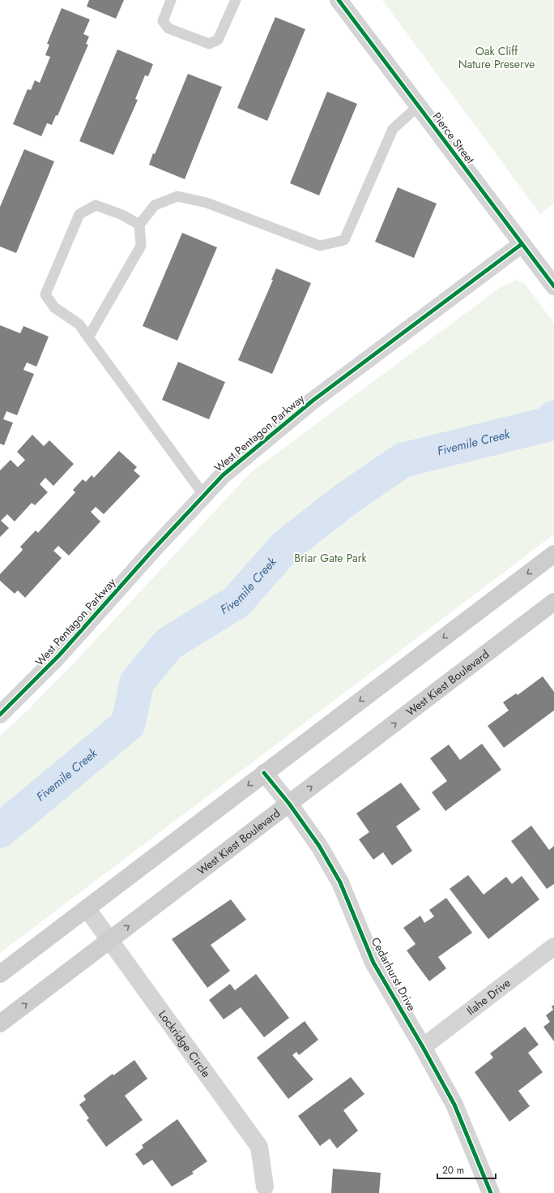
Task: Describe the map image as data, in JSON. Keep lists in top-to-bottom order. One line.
{"streets":{"main road":["West Kiest Boulevard"],"street":["Pierce Street","West Pentagon Parkway","Cedarhurst Drive","Ilahe Drive","Lockridge Circle"]},"crossings":[["Pierce Street","West Pentagon Parkway"],["West Kiest Boulevard","Cedarhurst Drive"],["West Kiest Boulevard","Lockridge Circle"],["Cedarhurst Drive","Ilahe Drive"]],"water":["Fivemile Creek"],"parks":["Oak Cliff Nature Preserve","Briar Gate Park"],"scale_bar":"20 m"}
